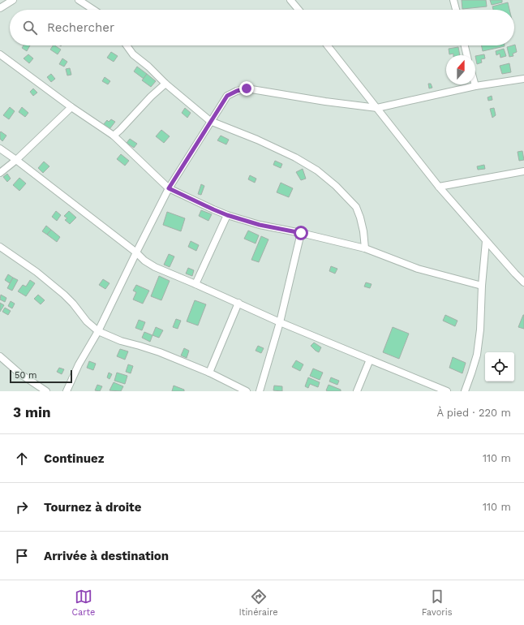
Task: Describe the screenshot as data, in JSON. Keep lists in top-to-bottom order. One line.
{"scale_bar":"50 m","north":"top","page":{"search":"Rechercher","scale":"50 m","heading":["3 min","À pied · 220 m"],"list":[["Continuez","110 m"],["Tournez à droite","110 m"],"Arrivée à destination"],"nav":["Carte","Itinéraire","Favoris"]}}
